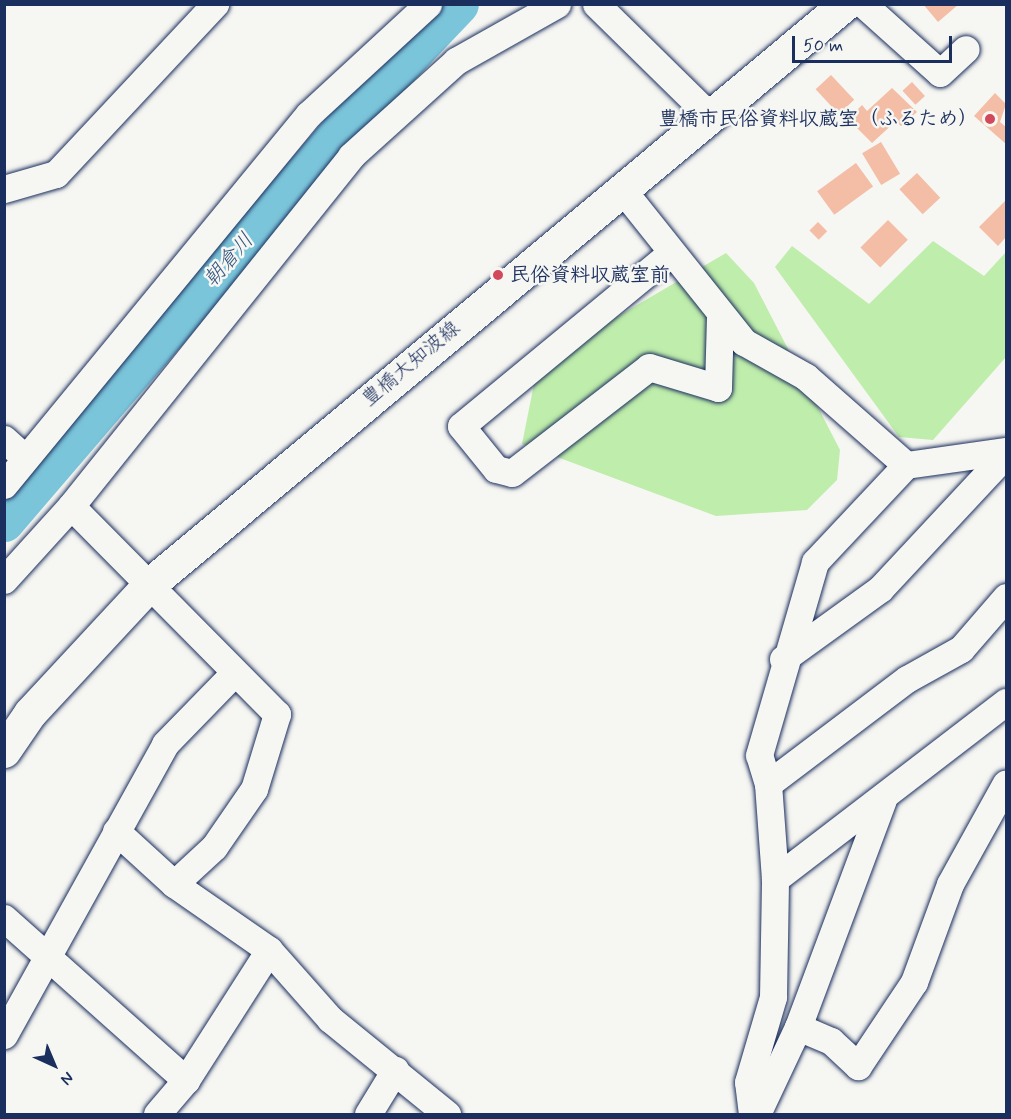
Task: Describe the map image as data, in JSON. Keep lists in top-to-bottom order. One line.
{"streets":{"main road":["豊橋大知波線"]},"water":["朝倉川"],"places":["豊橋市民俗資料収蔵室（ふるため）","民俗資料収蔵室前"],"scale_bar":"50 m","north":"bottom right"}
